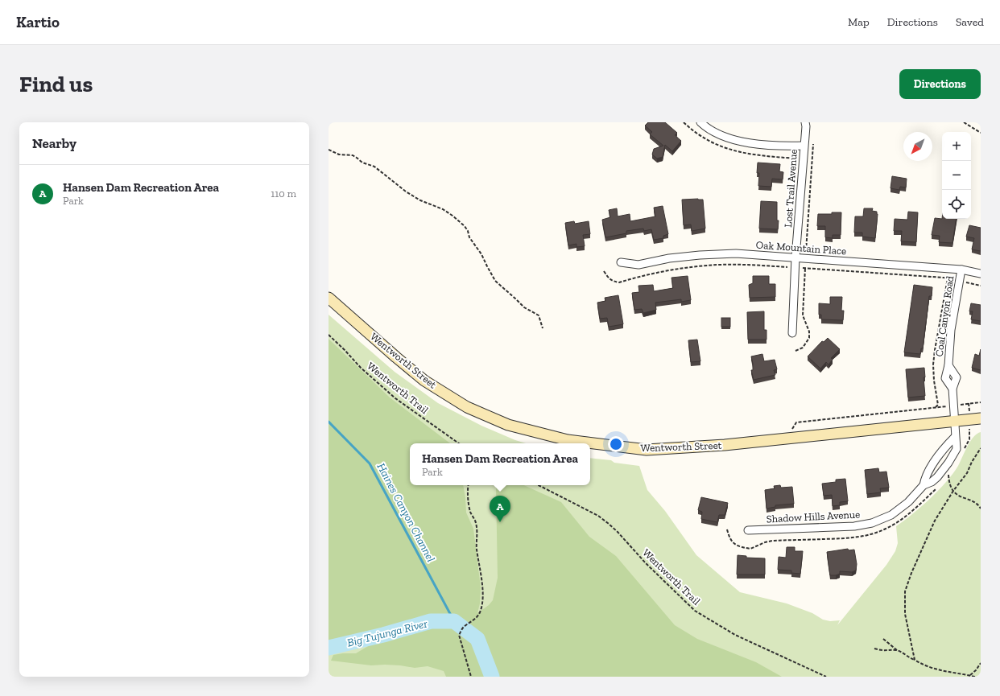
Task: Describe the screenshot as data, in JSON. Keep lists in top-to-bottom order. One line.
{"streets":{"main road":["Wentworth Street"],"street":["Lost Trail Avenue","Oak Mountain Place","Coal Canyon Road","Shadow Hills Avenue"],"path":["Wentworth Trail"]},"crossings":[["Lost Trail Avenue","Oak Mountain Place"],["Oak Mountain Place","Coal Canyon Road"],["Coal Canyon Road","Wentworth Street"],["Coal Canyon Road","Shadow Hills Avenue"],["Wentworth Street","Shadow Hills Avenue"]],"water":["Haines Canyon Channel","Big Tujunga River"],"north":"bottom left","page":{"header":"Kartio","nav":["Map","Directions","Saved"],"buttons":"Directions","title":"Find us","heading":"Nearby","map_buttons":["+","−"],"list":[{"mark":"A","name":"Hansen Dam Recreation Area","note":"Park","value":"110 m"}],"popup":["Hansen Dam Recreation Area","Park"],"pins":"A"}}
